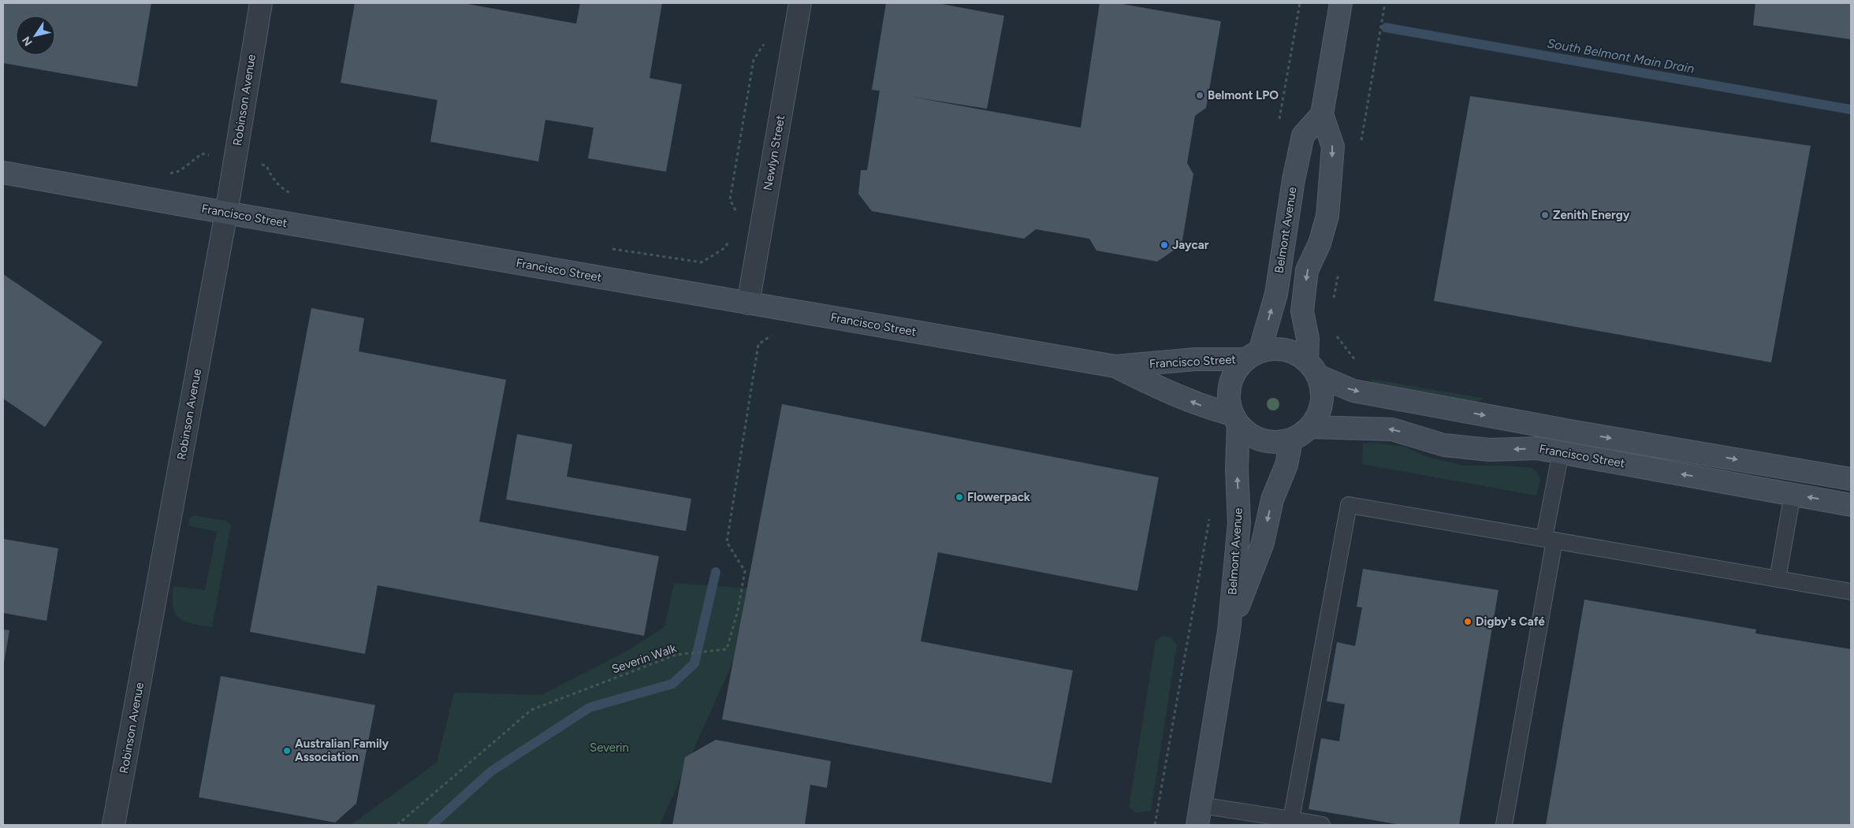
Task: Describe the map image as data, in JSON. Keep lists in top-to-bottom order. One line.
{"streets":{"street":["Robinson Avenue","Newlyn Street","Francisco Street","Belmont Avenue"],"path":["Severin Walk"]},"crossings":[["Robinson Avenue","Francisco Street"],["Newlyn Street","Francisco Street"],["Francisco Street","Belmont Avenue"],["Francisco Street","Severin Walk"]],"water":["South Belmont Main Drain"],"parks":["Severin"],"places":["Belmont LPO","Zenith Energy","Jaycar","Flowerpack","Digby's Café","Australian Family Association"],"north":"bottom left"}
